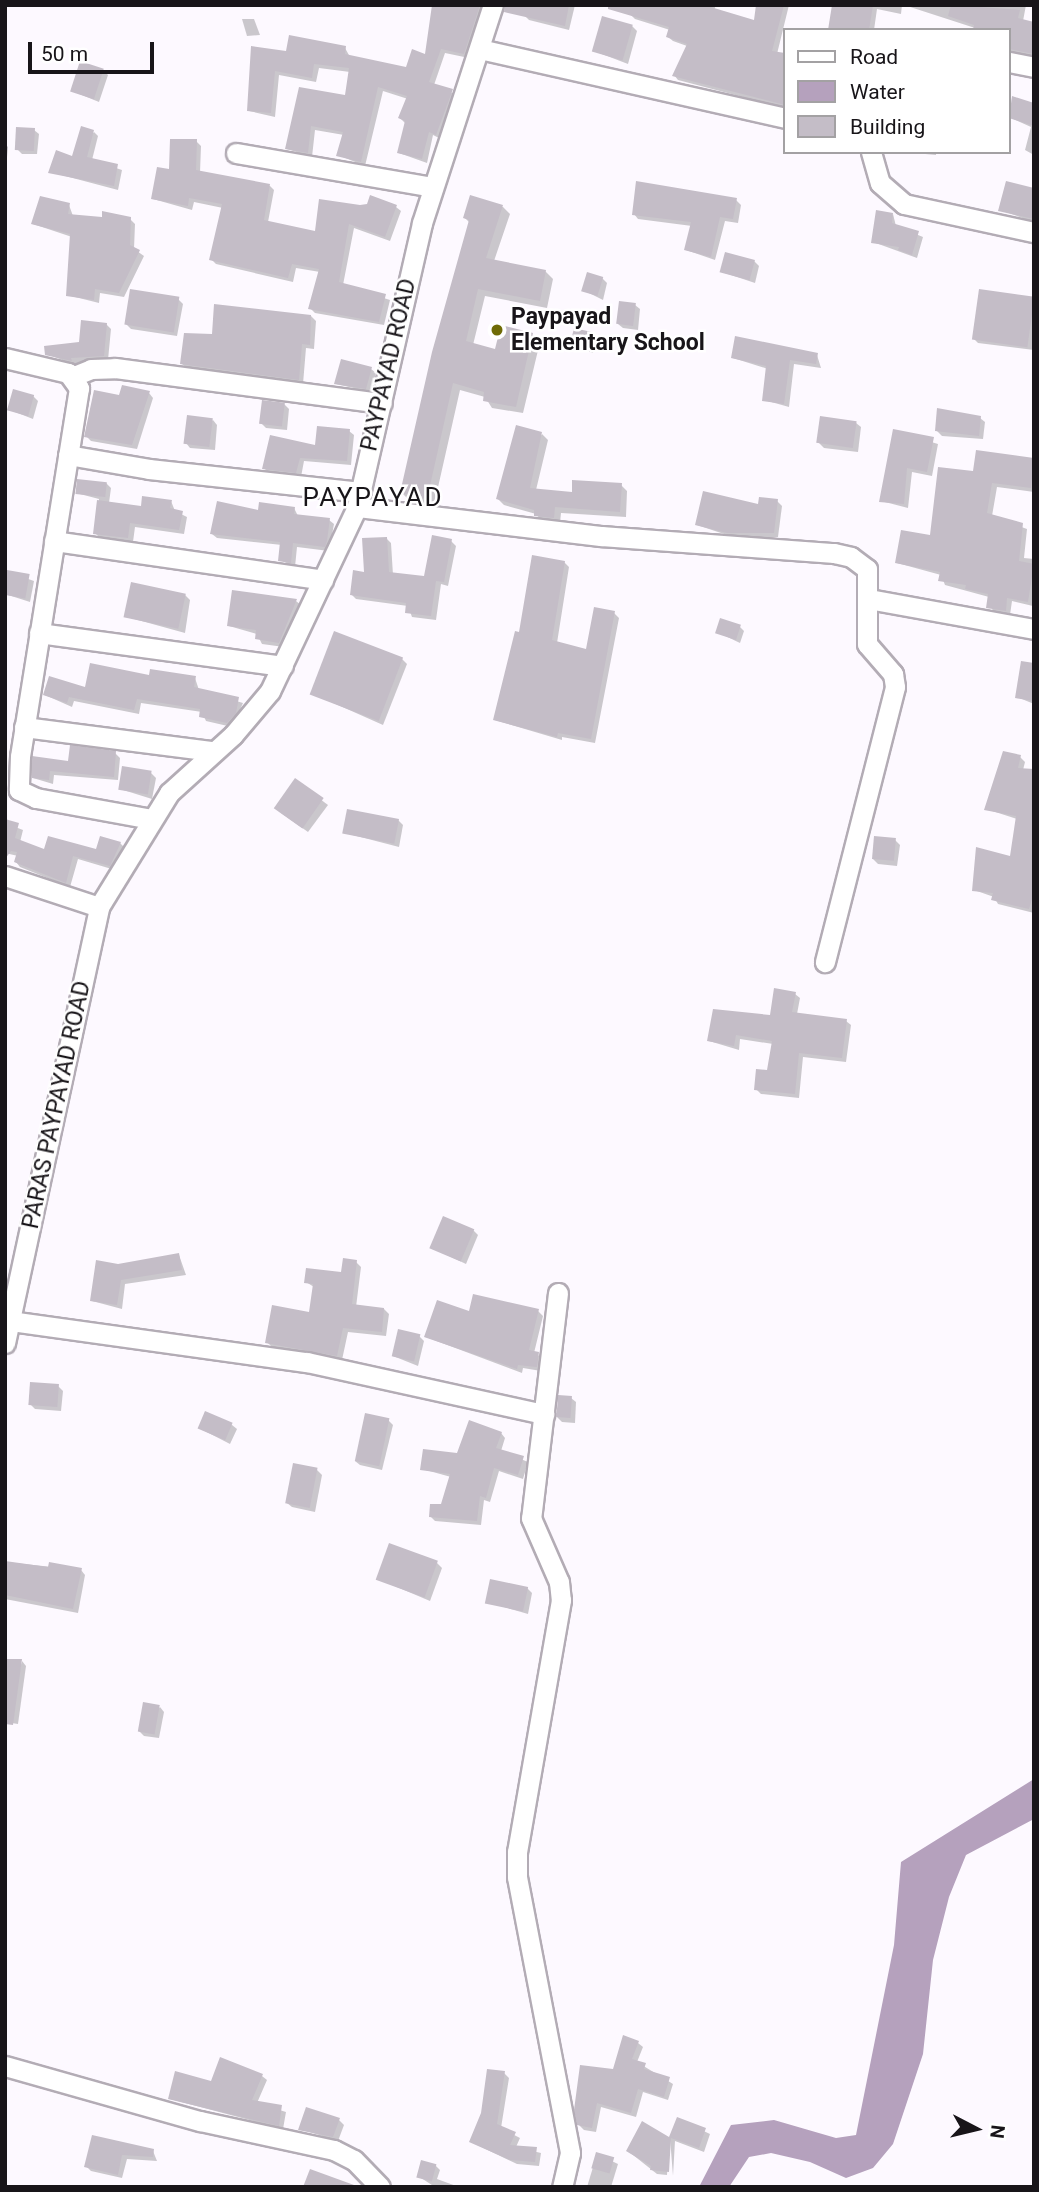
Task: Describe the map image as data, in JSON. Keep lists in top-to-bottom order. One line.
{"streets":{"street":["PAYPAYAD ROAD","PARAS PAYPAYAD ROAD"]},"crossings":[["PAYPAYAD ROAD","PARAS PAYPAYAD ROAD"]],"districts":["PAYPAYAD"],"places":["Paypayad Elementary School"],"legend":["Road","Water","Building"],"scale_bar":"50 m","north":"right"}
